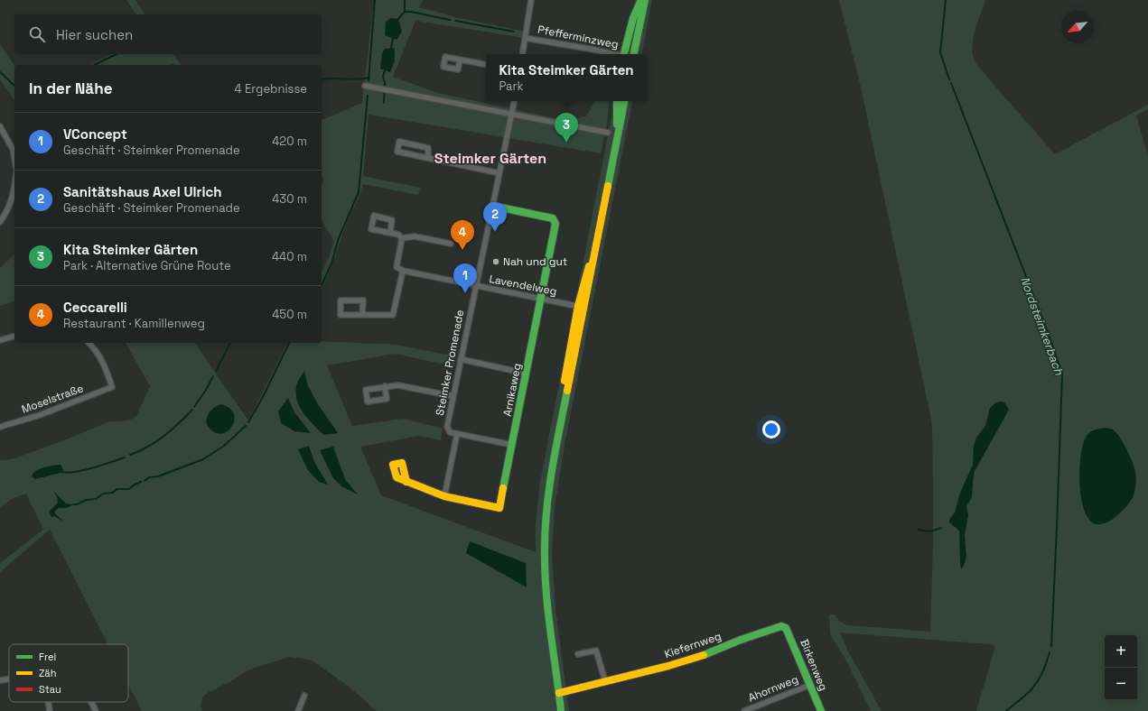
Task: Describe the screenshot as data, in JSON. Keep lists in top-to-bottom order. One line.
{"streets":{"street":["Pfefferminzweg","Lavendelweg","Steimker Promenade","Arnikaweg","Moselstraße","Kiefernweg","Birkenweg","Ahornweg"]},"crossings":[["Lavendelweg","Steimker Promenade"],["Lavendelweg","Arnikaweg"],["Steimker Promenade","Arnikaweg"],["Kiefernweg","Birkenweg"],["Birkenweg","Ahornweg"]],"districts":["Steimker Gärten"],"water":["Nordsteimkerbach"],"places":["Nah und gut"],"legend":["Frei","Zäh","Stau"],"north":"bottom left","page":{"search":"Hier suchen","popup":["Kita Steimker Gärten","Park"],"heading":["In der Nähe","4 Ergebnisse"],"list":[{"mark":"1","name":"VConcept","note":"Geschäft · Steimker Promenade","value":"420 m"},{"mark":"2","name":"Sanitätshaus Axel Ulrich","note":"Geschäft · Steimker Promenade","value":"430 m"},{"mark":"3","name":"Kita Steimker Gärten","note":"Park · Alternative Grüne Route","value":"440 m"},{"mark":"4","name":"Ceccarelli","note":"Restaurant · Kamillenweg","value":"450 m"}],"pins":["3","2","4","1"],"map_buttons":["+","−"]}}
